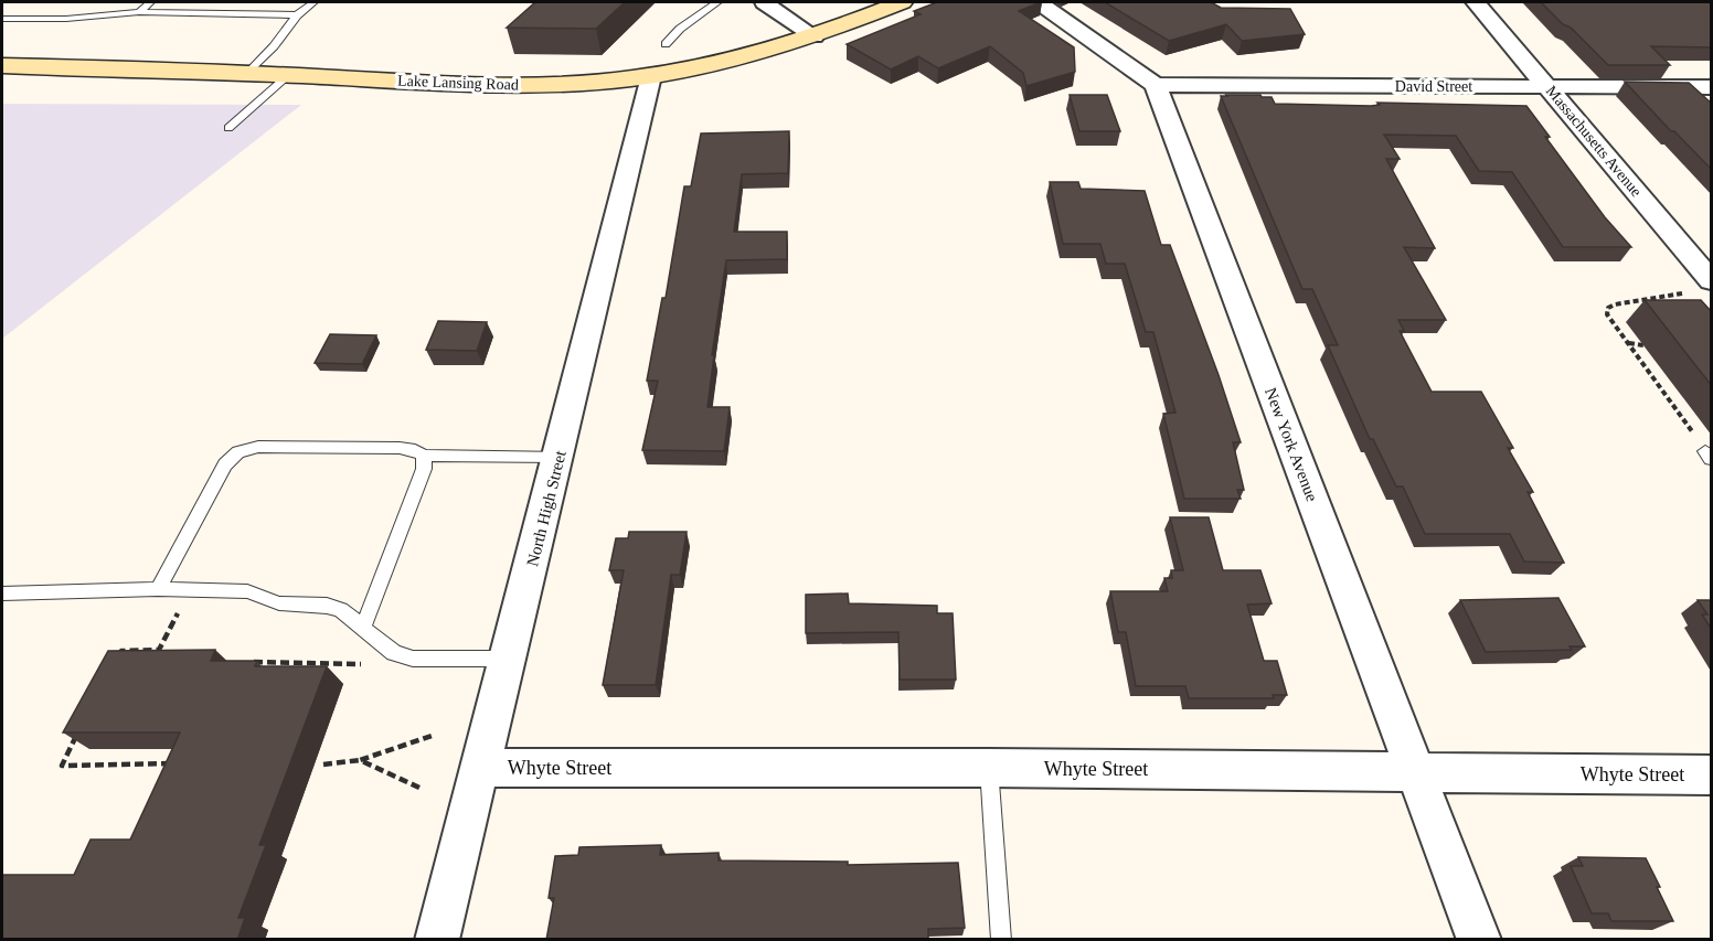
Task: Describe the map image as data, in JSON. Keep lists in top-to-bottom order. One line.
{"streets":{"main road":["Lake Lansing Road"],"street":["David Street","Massachusetts Avenue","New York Avenue","North High Street","Whyte Street"]},"crossings":[["Lake Lansing Road","North High Street"],["David Street","Massachusetts Avenue"],["David Street","New York Avenue"],["New York Avenue","Whyte Street"],["North High Street","Whyte Street"]]}
